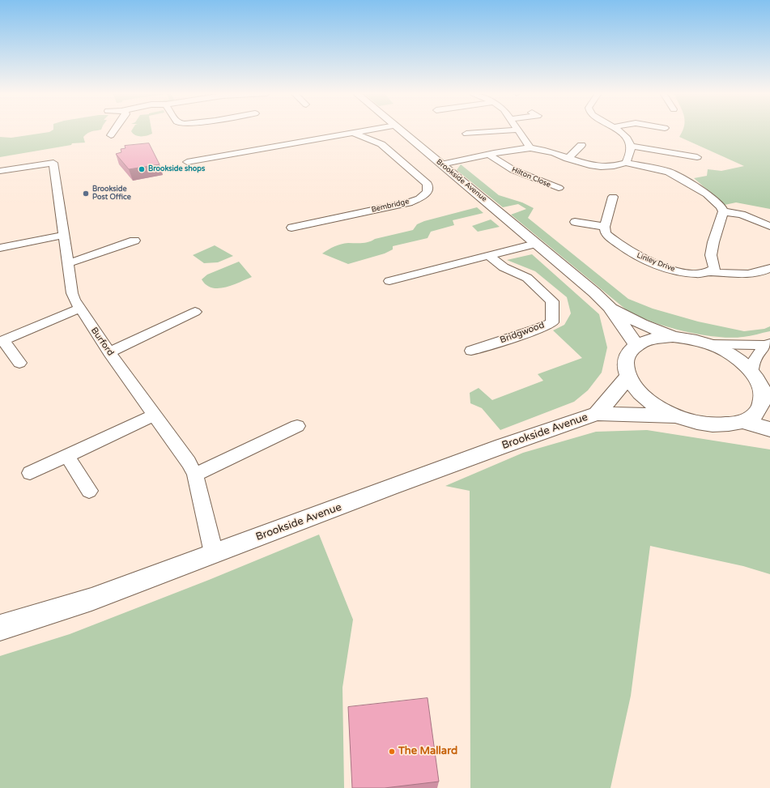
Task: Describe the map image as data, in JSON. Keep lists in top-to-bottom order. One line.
{"streets":{"street":["Hilton Close","Brookside Avenue","Bembridge","Linley Drive","Bridgwood","Burford"]},"crossings":[["Brookside Avenue","Burford"]],"places":["Brookside shops","Brookside Post Office","The Mallard"]}
